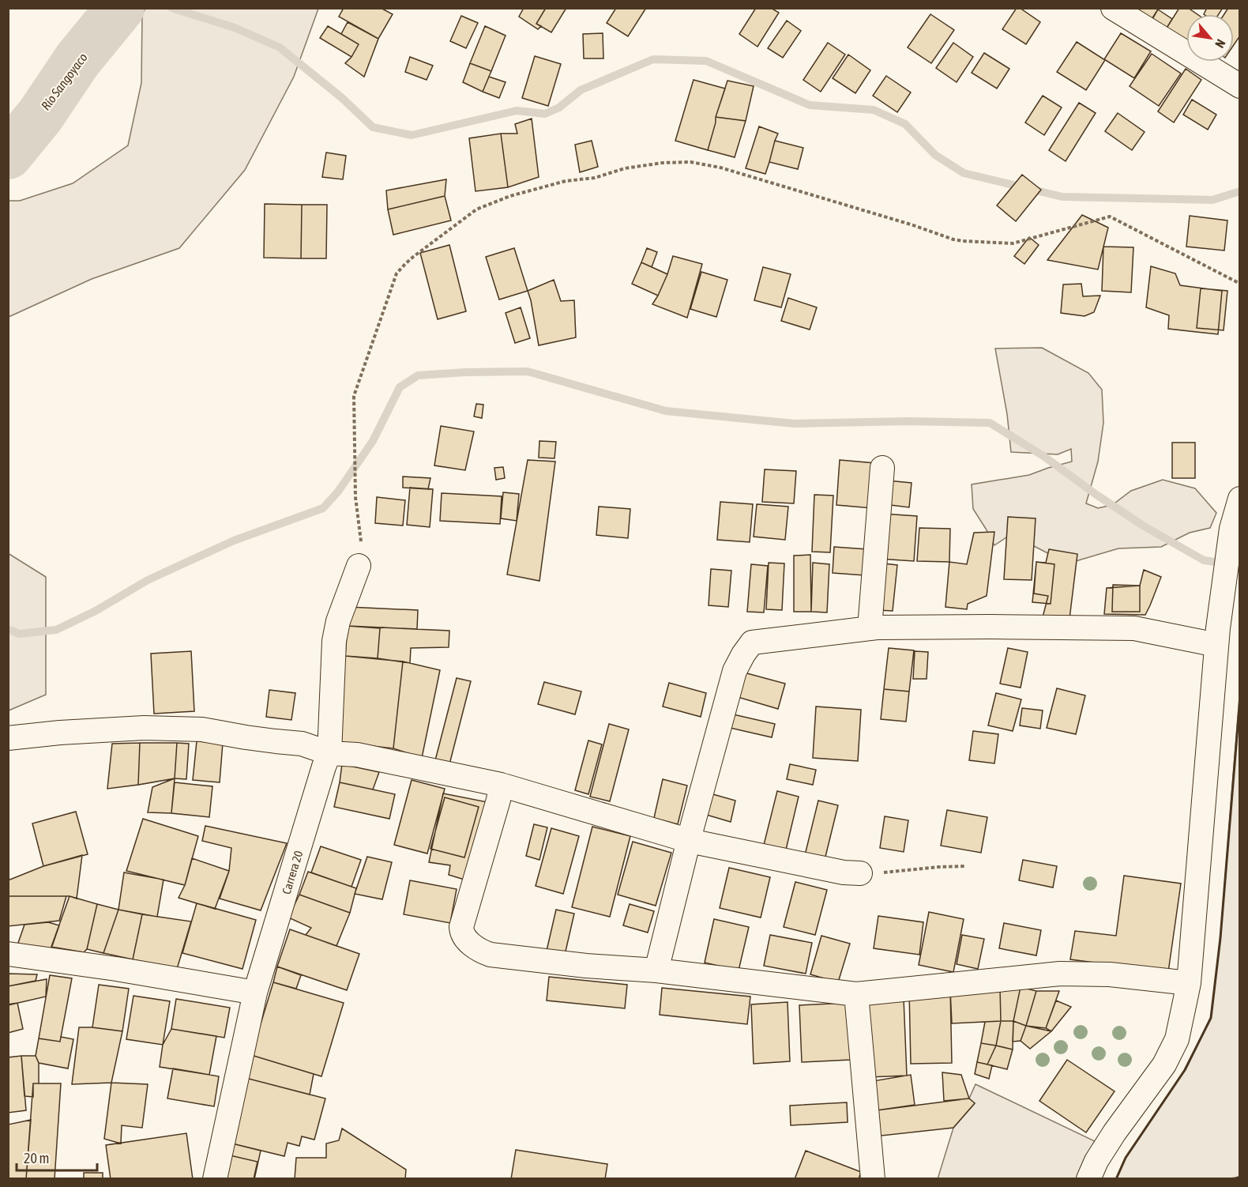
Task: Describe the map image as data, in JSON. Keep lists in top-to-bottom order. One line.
{"streets":{"street":["Carrera 20"]},"water":["Río Sangoyaco"],"scale_bar":"20 m","north":"bottom right"}
